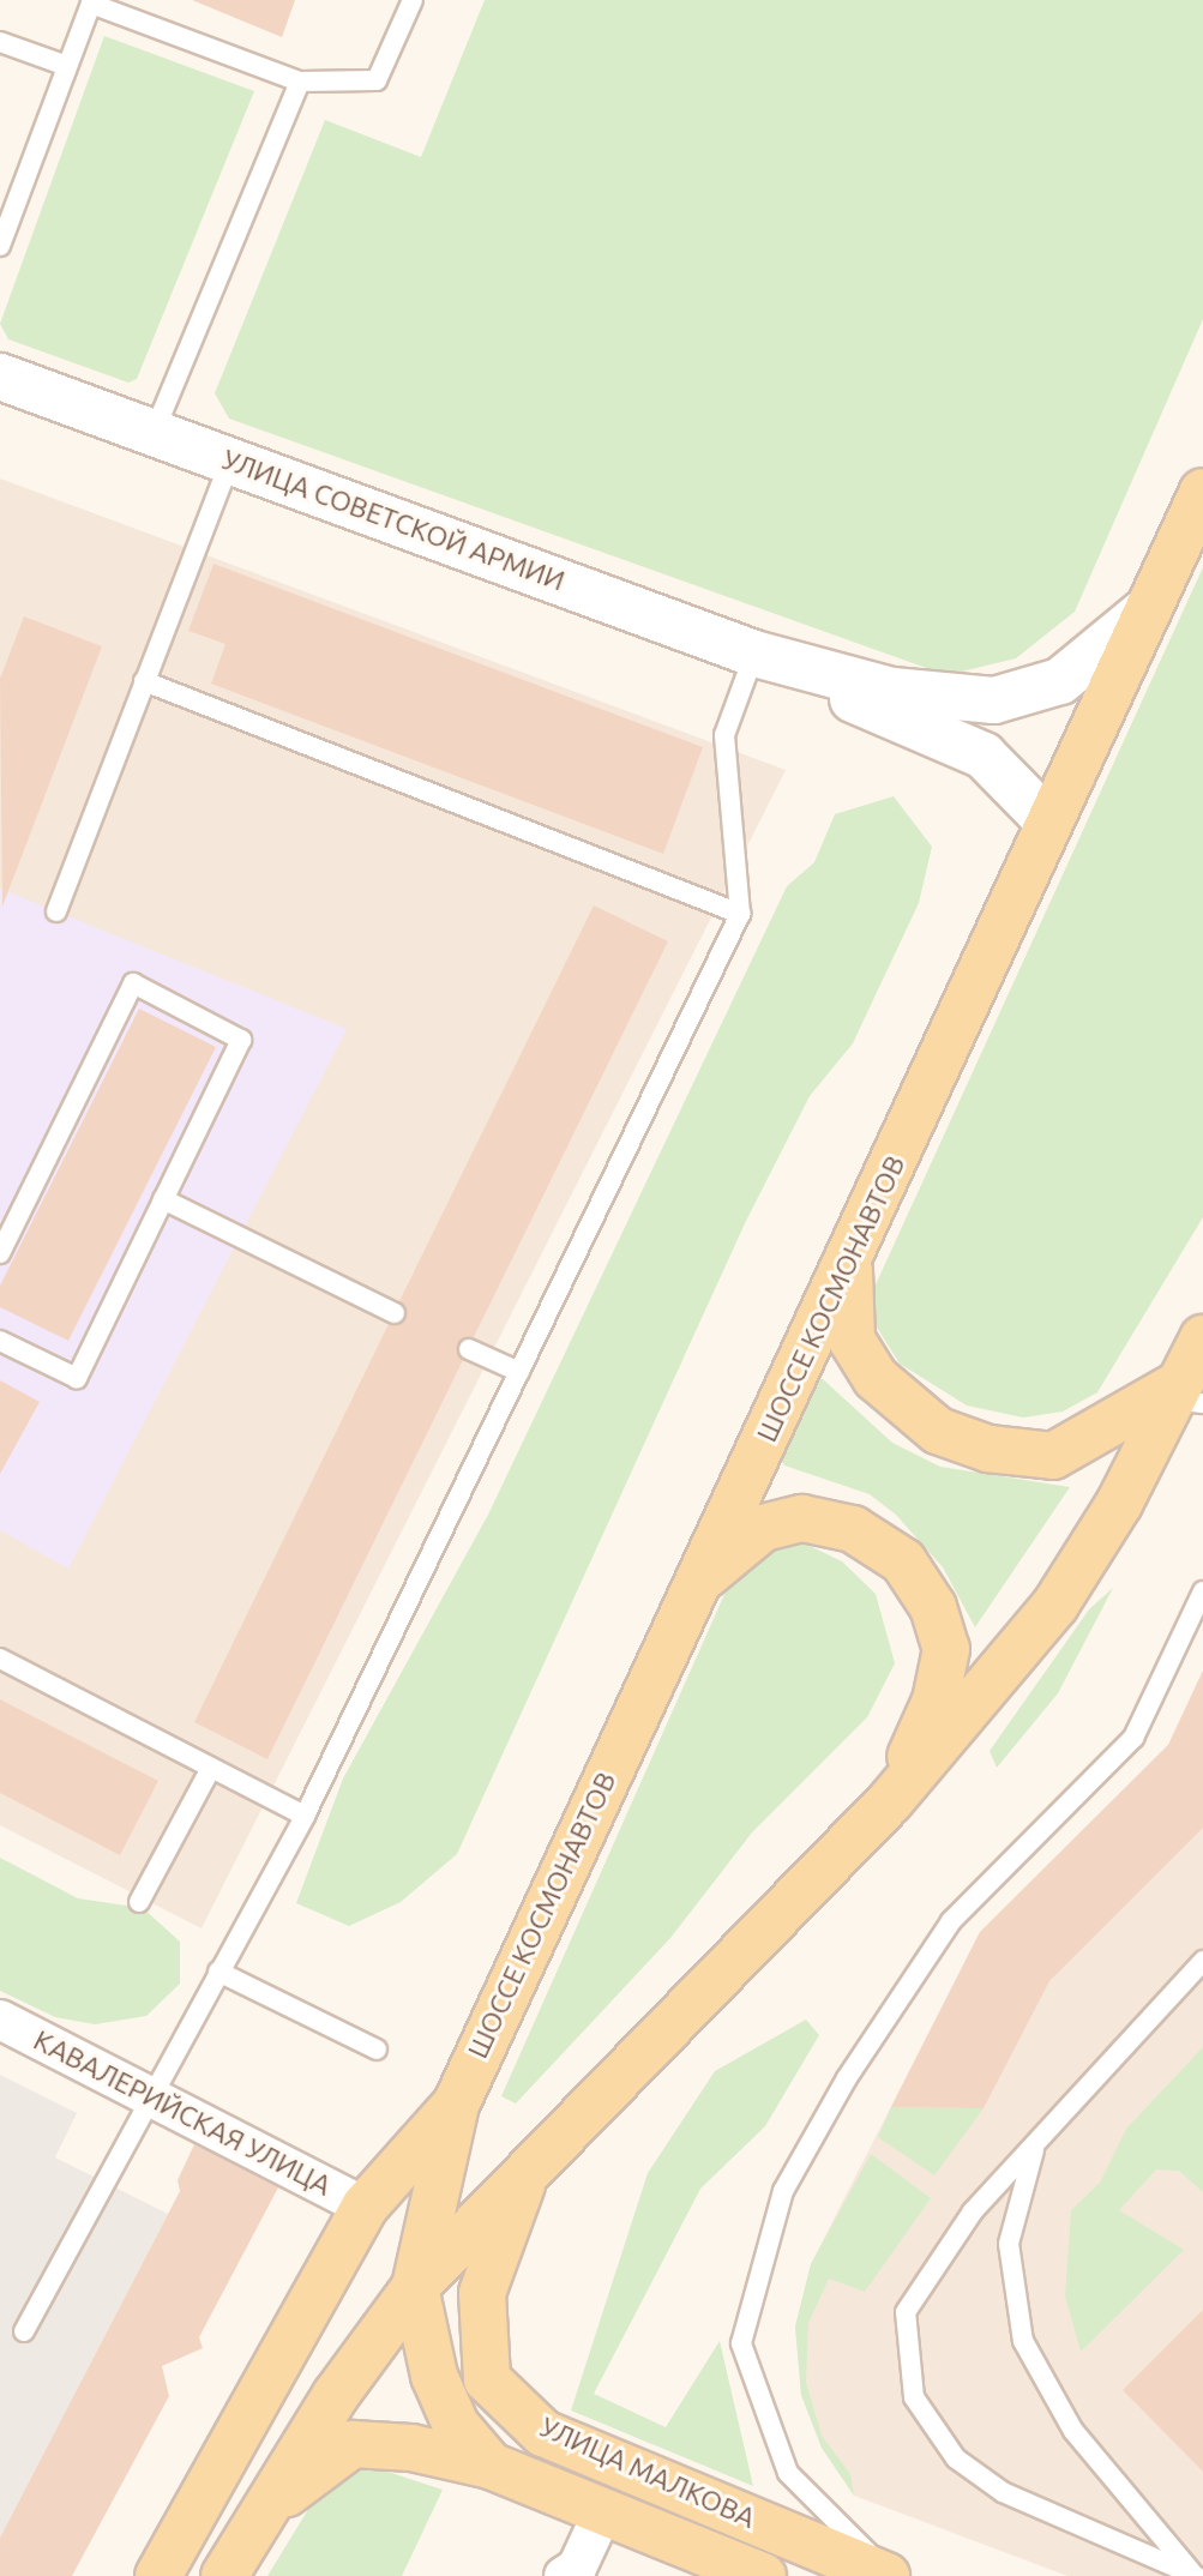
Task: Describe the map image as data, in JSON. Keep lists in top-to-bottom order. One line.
{"streets":{"main road":["ШОССЕ КОСМОНАВТОВ","УЛИЦА МАЛКОВА"],"street":["УЛИЦА СОВЕТСКОЙ АРМИИ","КАВАЛЕРИЙСКАЯ УЛИЦА"]},"crossings":[["УЛИЦА СОВЕТСКОЙ АРМИИ","ШОССЕ КОСМОНАВТОВ"],["ШОССЕ КОСМОНАВТОВ","КАВАЛЕРИЙСКАЯ УЛИЦА"],["ШОССЕ КОСМОНАВТОВ","УЛИЦА МАЛКОВА"]]}
